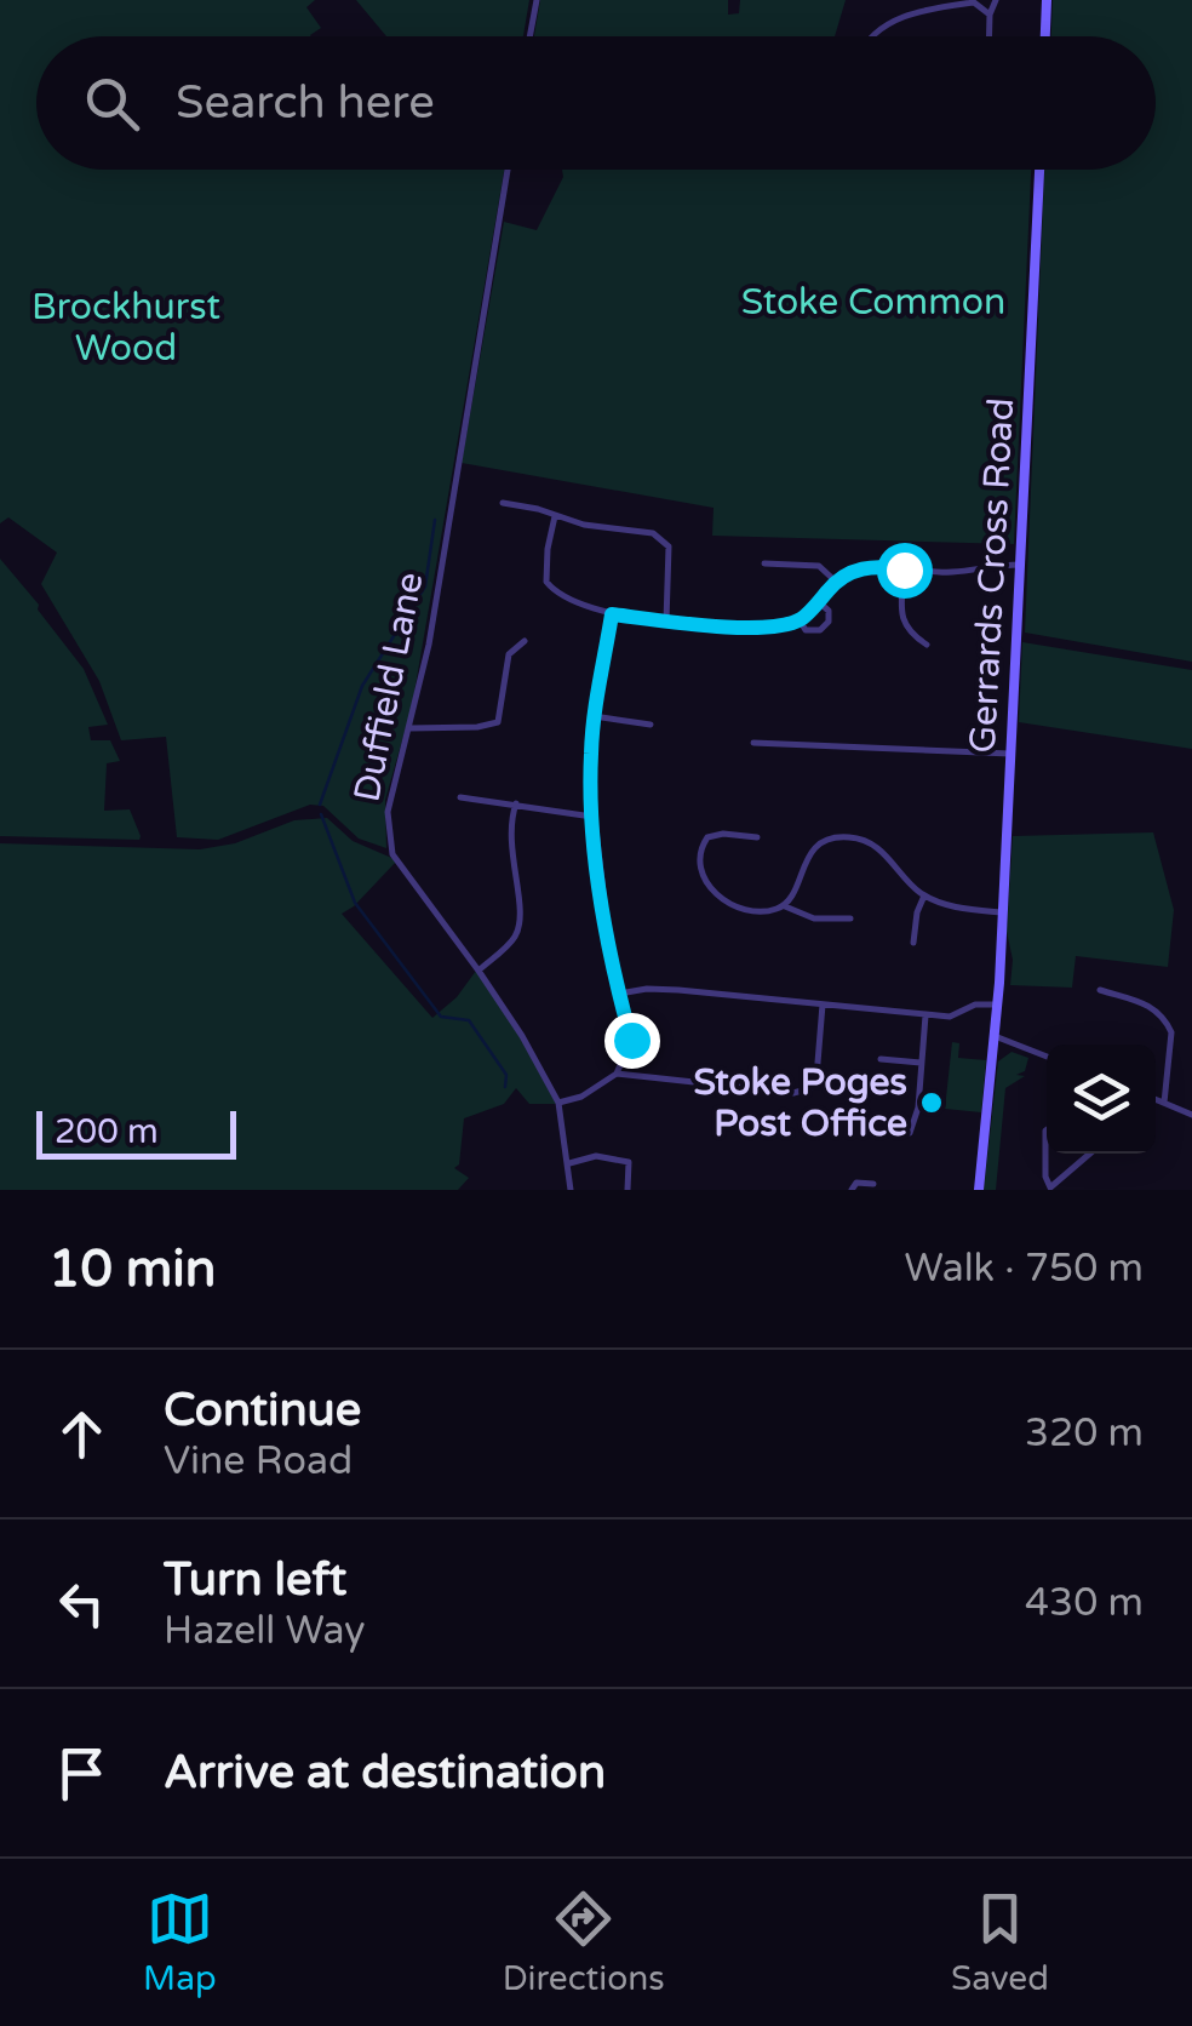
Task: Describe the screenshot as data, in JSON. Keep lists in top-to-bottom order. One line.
{"streets":{"main road":["Gerrards Cross Road"],"street":["Duffield Lane"]},"parks":["Stoke Common","Brockhurst Wood"],"places":["Stoke Poges Post Office"],"scale_bar":"200 m","page":{"search":"Search here","scale":"200 m","heading":["10 min","Walk · 750 m"],"list":[["Continue","Vine Road","320 m"],["Turn left","Hazell Way","430 m"],"Arrive at destination"],"nav":["Map","Directions","Saved"]}}
